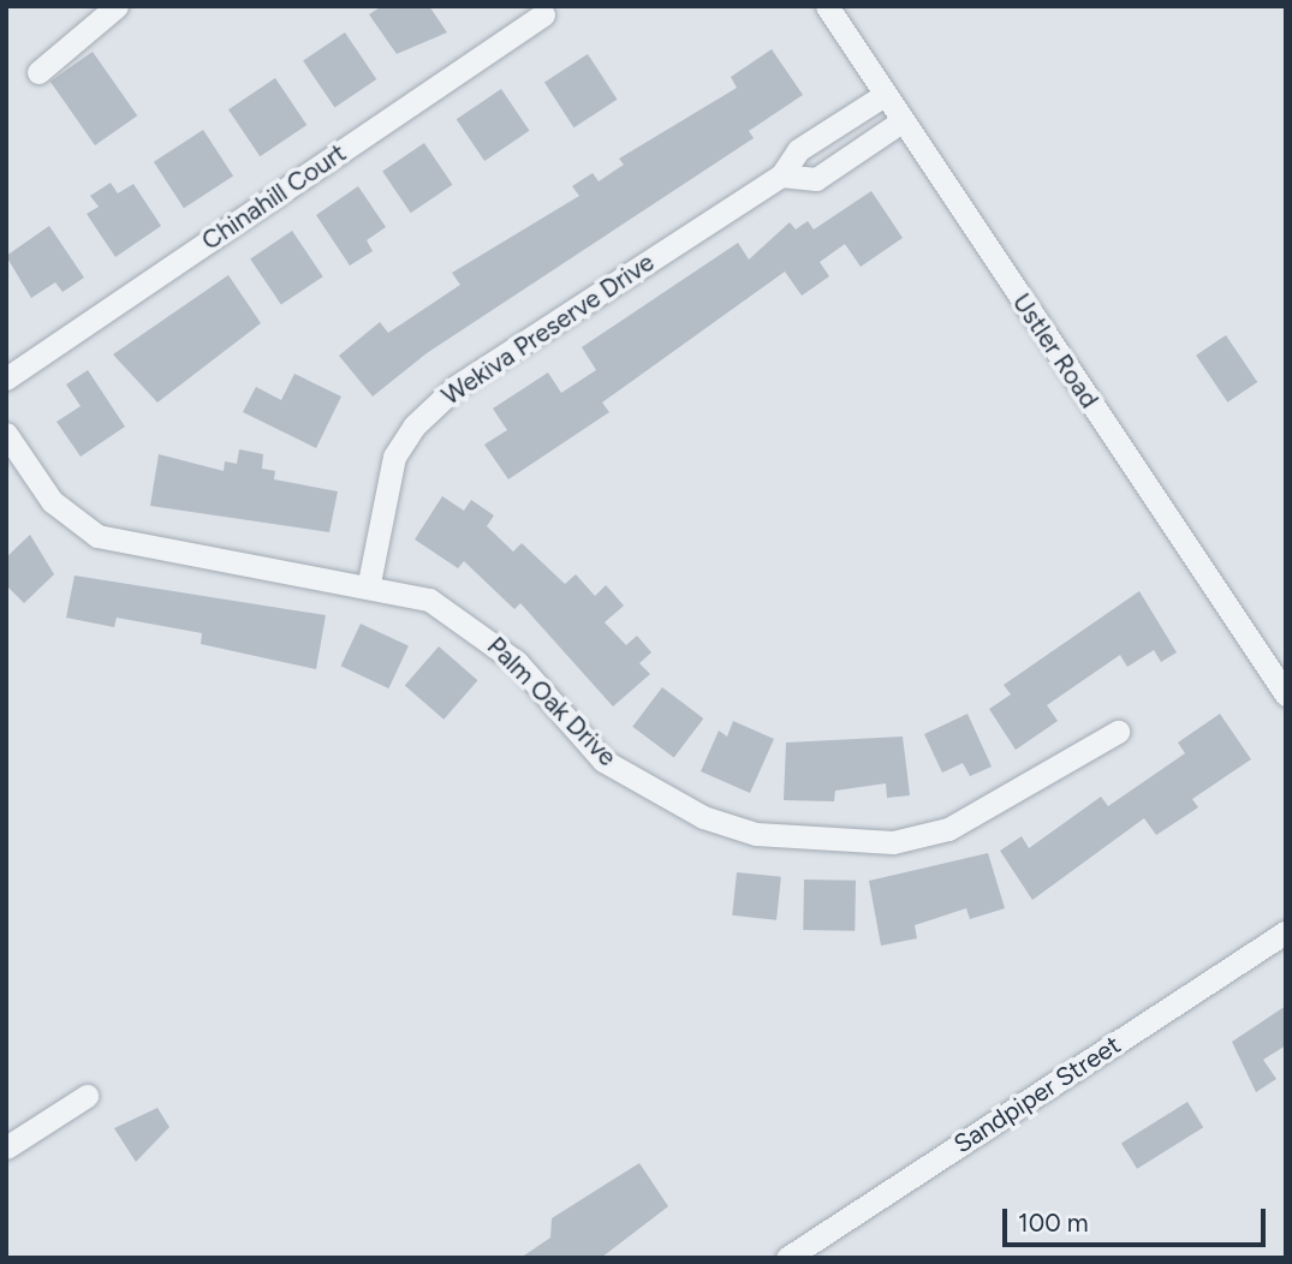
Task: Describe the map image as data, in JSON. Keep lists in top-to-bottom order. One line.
{"streets":{"street":["Chinahill Court","Wekiva Preserve Drive","Ustler Road","Palm Oak Drive","Sandpiper Street"]},"crossings":[["Wekiva Preserve Drive","Ustler Road"],["Wekiva Preserve Drive","Palm Oak Drive"]],"scale_bar":"100 m"}
